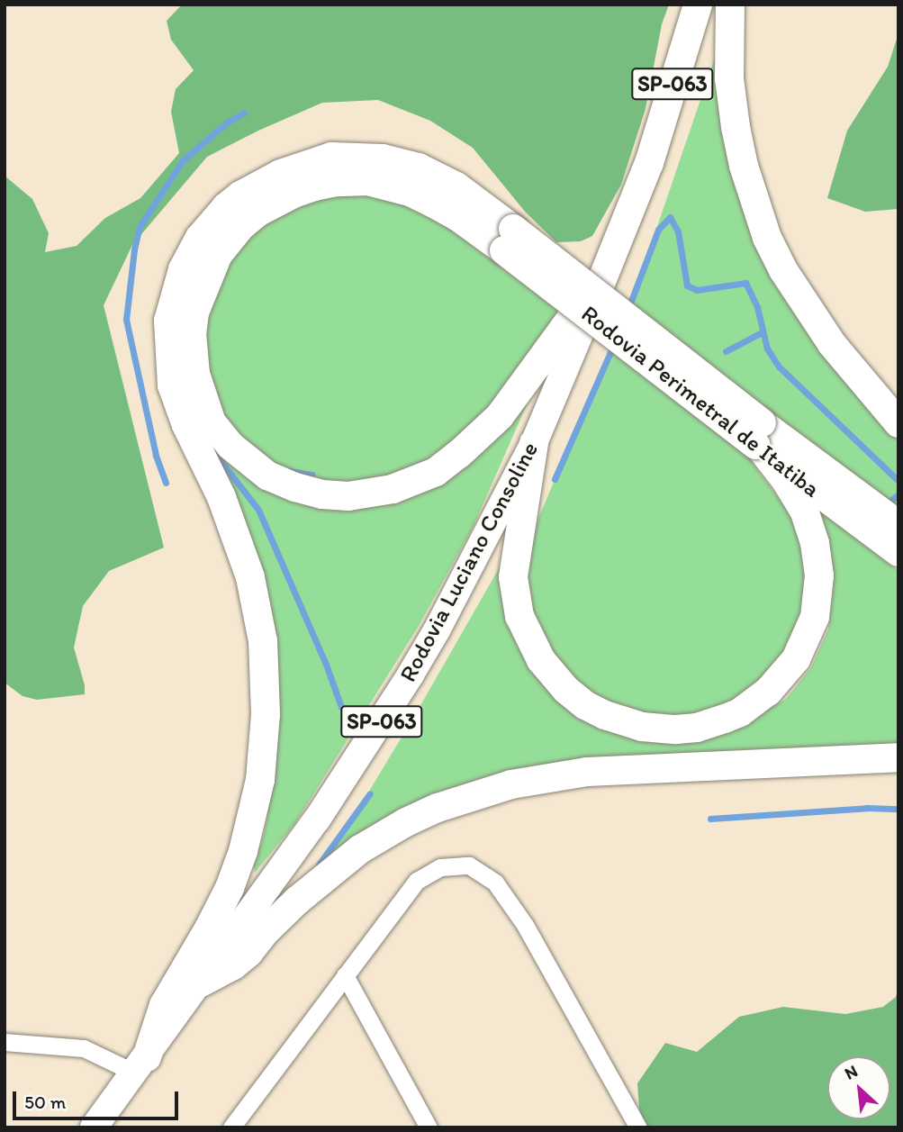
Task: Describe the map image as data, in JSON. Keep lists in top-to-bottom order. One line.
{"streets":{"highway":["SP-063","Rodovia Perimetral de Itatiba","Rodovia Luciano Consoline"]},"scale_bar":"50 m","north":"top left"}
